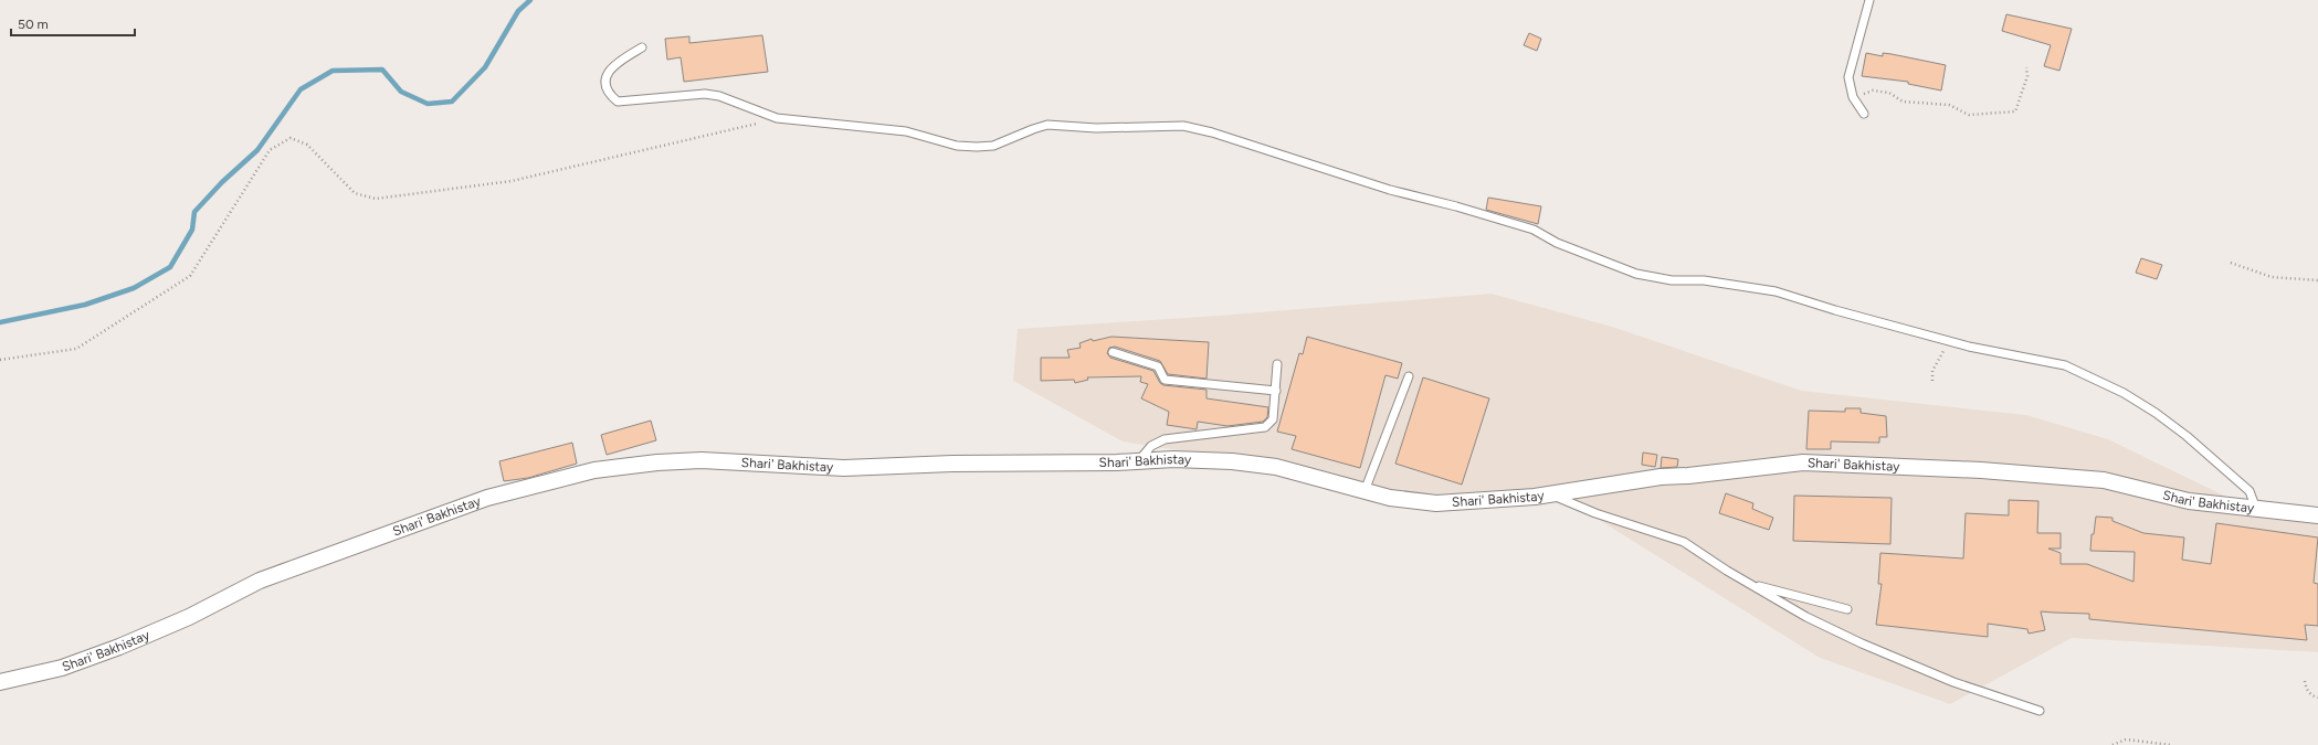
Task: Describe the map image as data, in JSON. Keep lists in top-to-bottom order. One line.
{"streets":{"street":["Shari' Bakhistay"]},"scale_bar":"50 m"}
